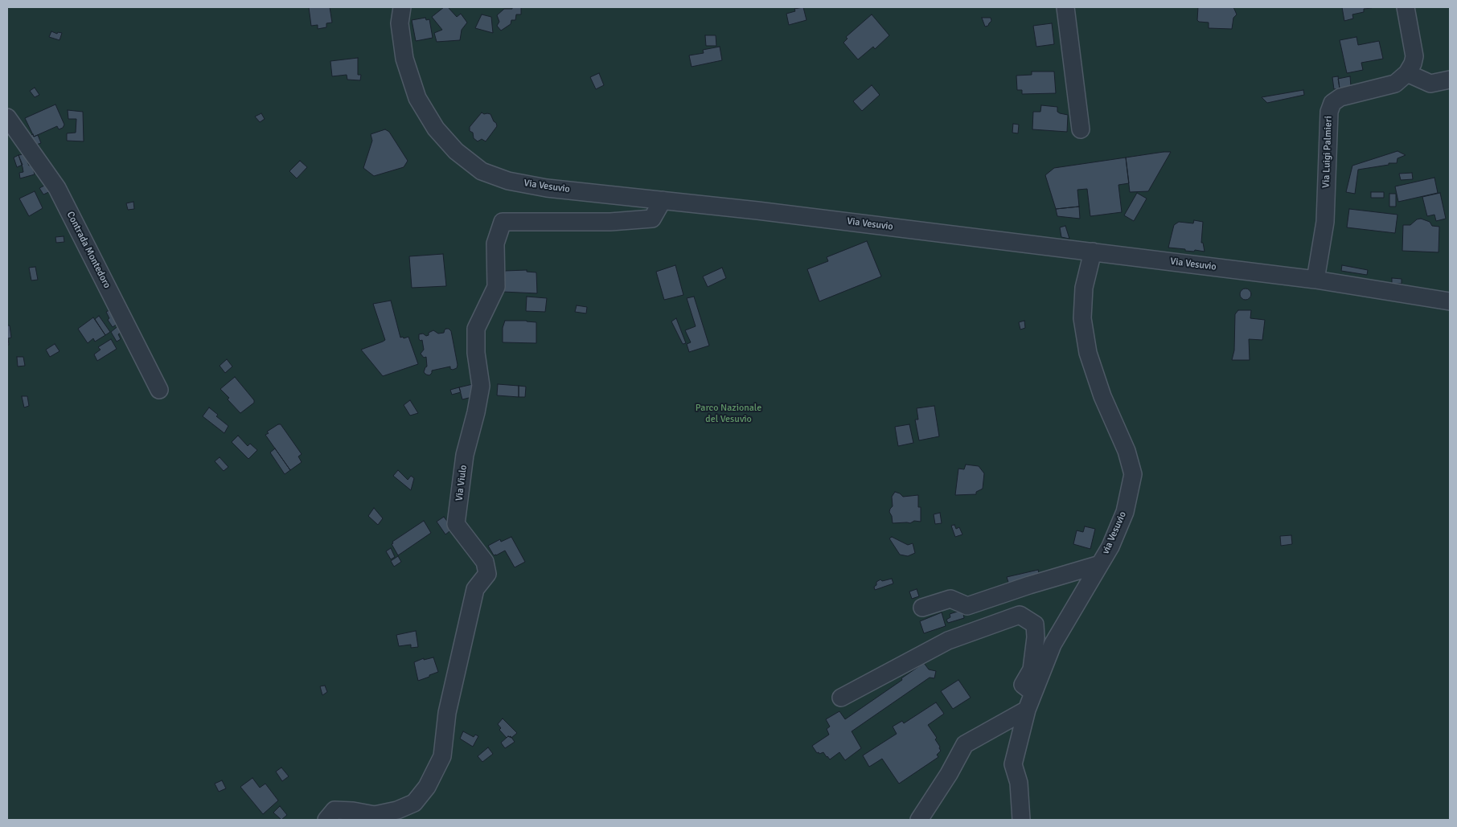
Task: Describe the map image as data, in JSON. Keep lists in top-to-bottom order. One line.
{"streets":{"street":["Via Luigi Palmieri","Via Vesuvio","Contrada Montedoro","Via Viulo","via Vesuvio"]},"crossings":[["Via Luigi Palmieri","Via Vesuvio"],["Via Vesuvio","Via Viulo"],["Via Vesuvio","via Vesuvio"]],"parks":["Parco Nazionale del Vesuvio"]}
